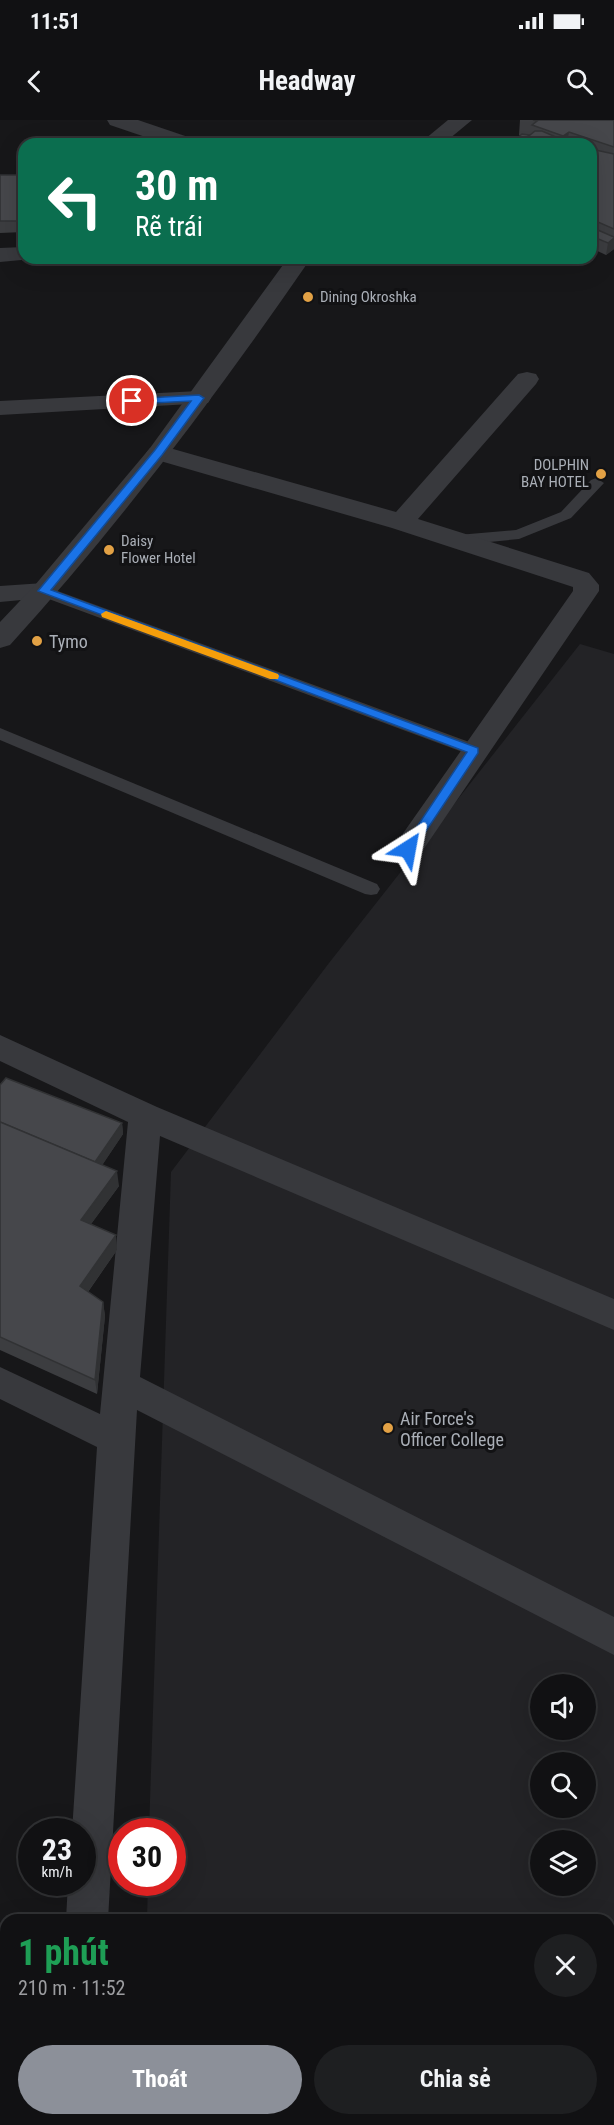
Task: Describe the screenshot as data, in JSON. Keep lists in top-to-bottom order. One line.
{"places":["Dining Okroshka","DOLPHIN BAY HOTEL","Daisy Flower Hotel","Tymo","Air Force's Officer College"],"page":{"status":"11:51","header":"Headway","turn":["30 m","Rẽ trái"],"speed":"23 km/h","limit":"30","heading":["1 phút","210 m · 11:52"],"buttons":["Thoát","Chia sẻ"]}}
